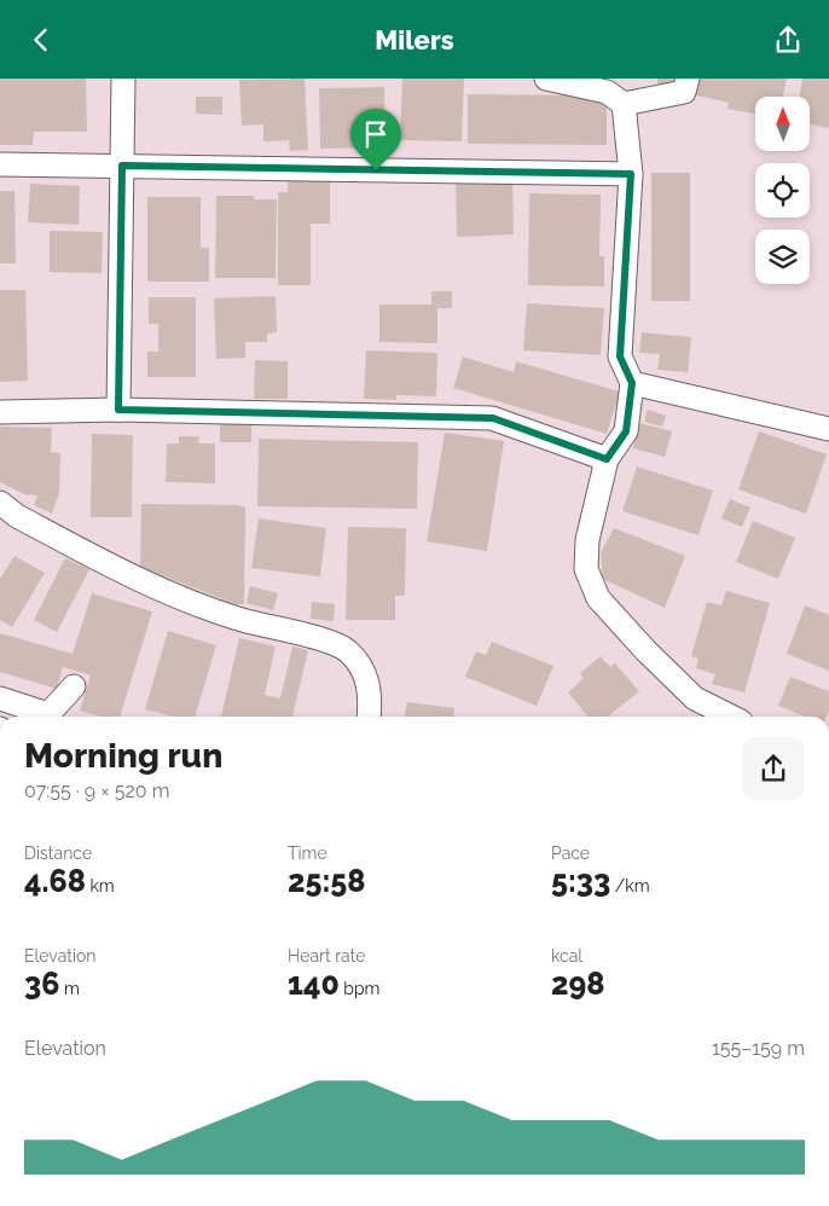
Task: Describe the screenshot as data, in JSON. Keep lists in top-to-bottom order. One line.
{"north":"top","page":{"header":"Milers","heading":["Morning run","07:55 · 9 × 520 m"],"stats":[["Distance","4.68 km"],["Time","25:58"],["Pace","5:33 /km"],["Elevation","36 m"],["Heart rate","140 bpm"],["kcal","298"]],"chart":["Elevation","155–159 m"]}}
